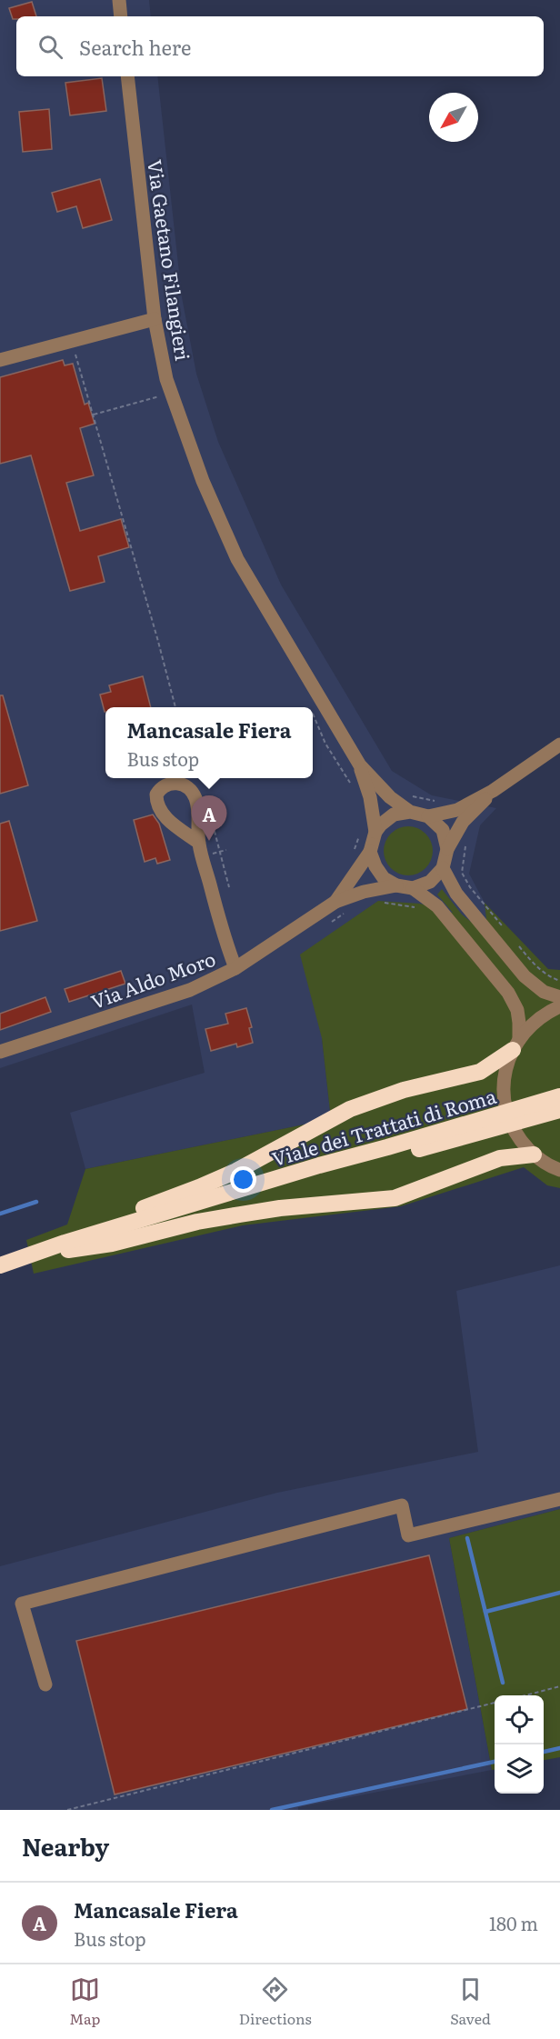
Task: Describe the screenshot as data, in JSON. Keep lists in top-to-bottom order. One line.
{"streets":{"highway":["Viale dei Trattati di Roma"],"street":["Via Gaetano Filangieri","Via Aldo Moro"]},"crossings":[["Via Gaetano Filangieri","Via Aldo Moro"]],"north":"bottom left","page":{"search":"Search here","popup":["Mancasale Fiera","Bus stop"],"pins":"A","heading":"Nearby","list":[{"mark":"A","name":"Mancasale Fiera","note":"Bus stop","value":"180 m"}],"nav":["Map","Directions","Saved"]}}
